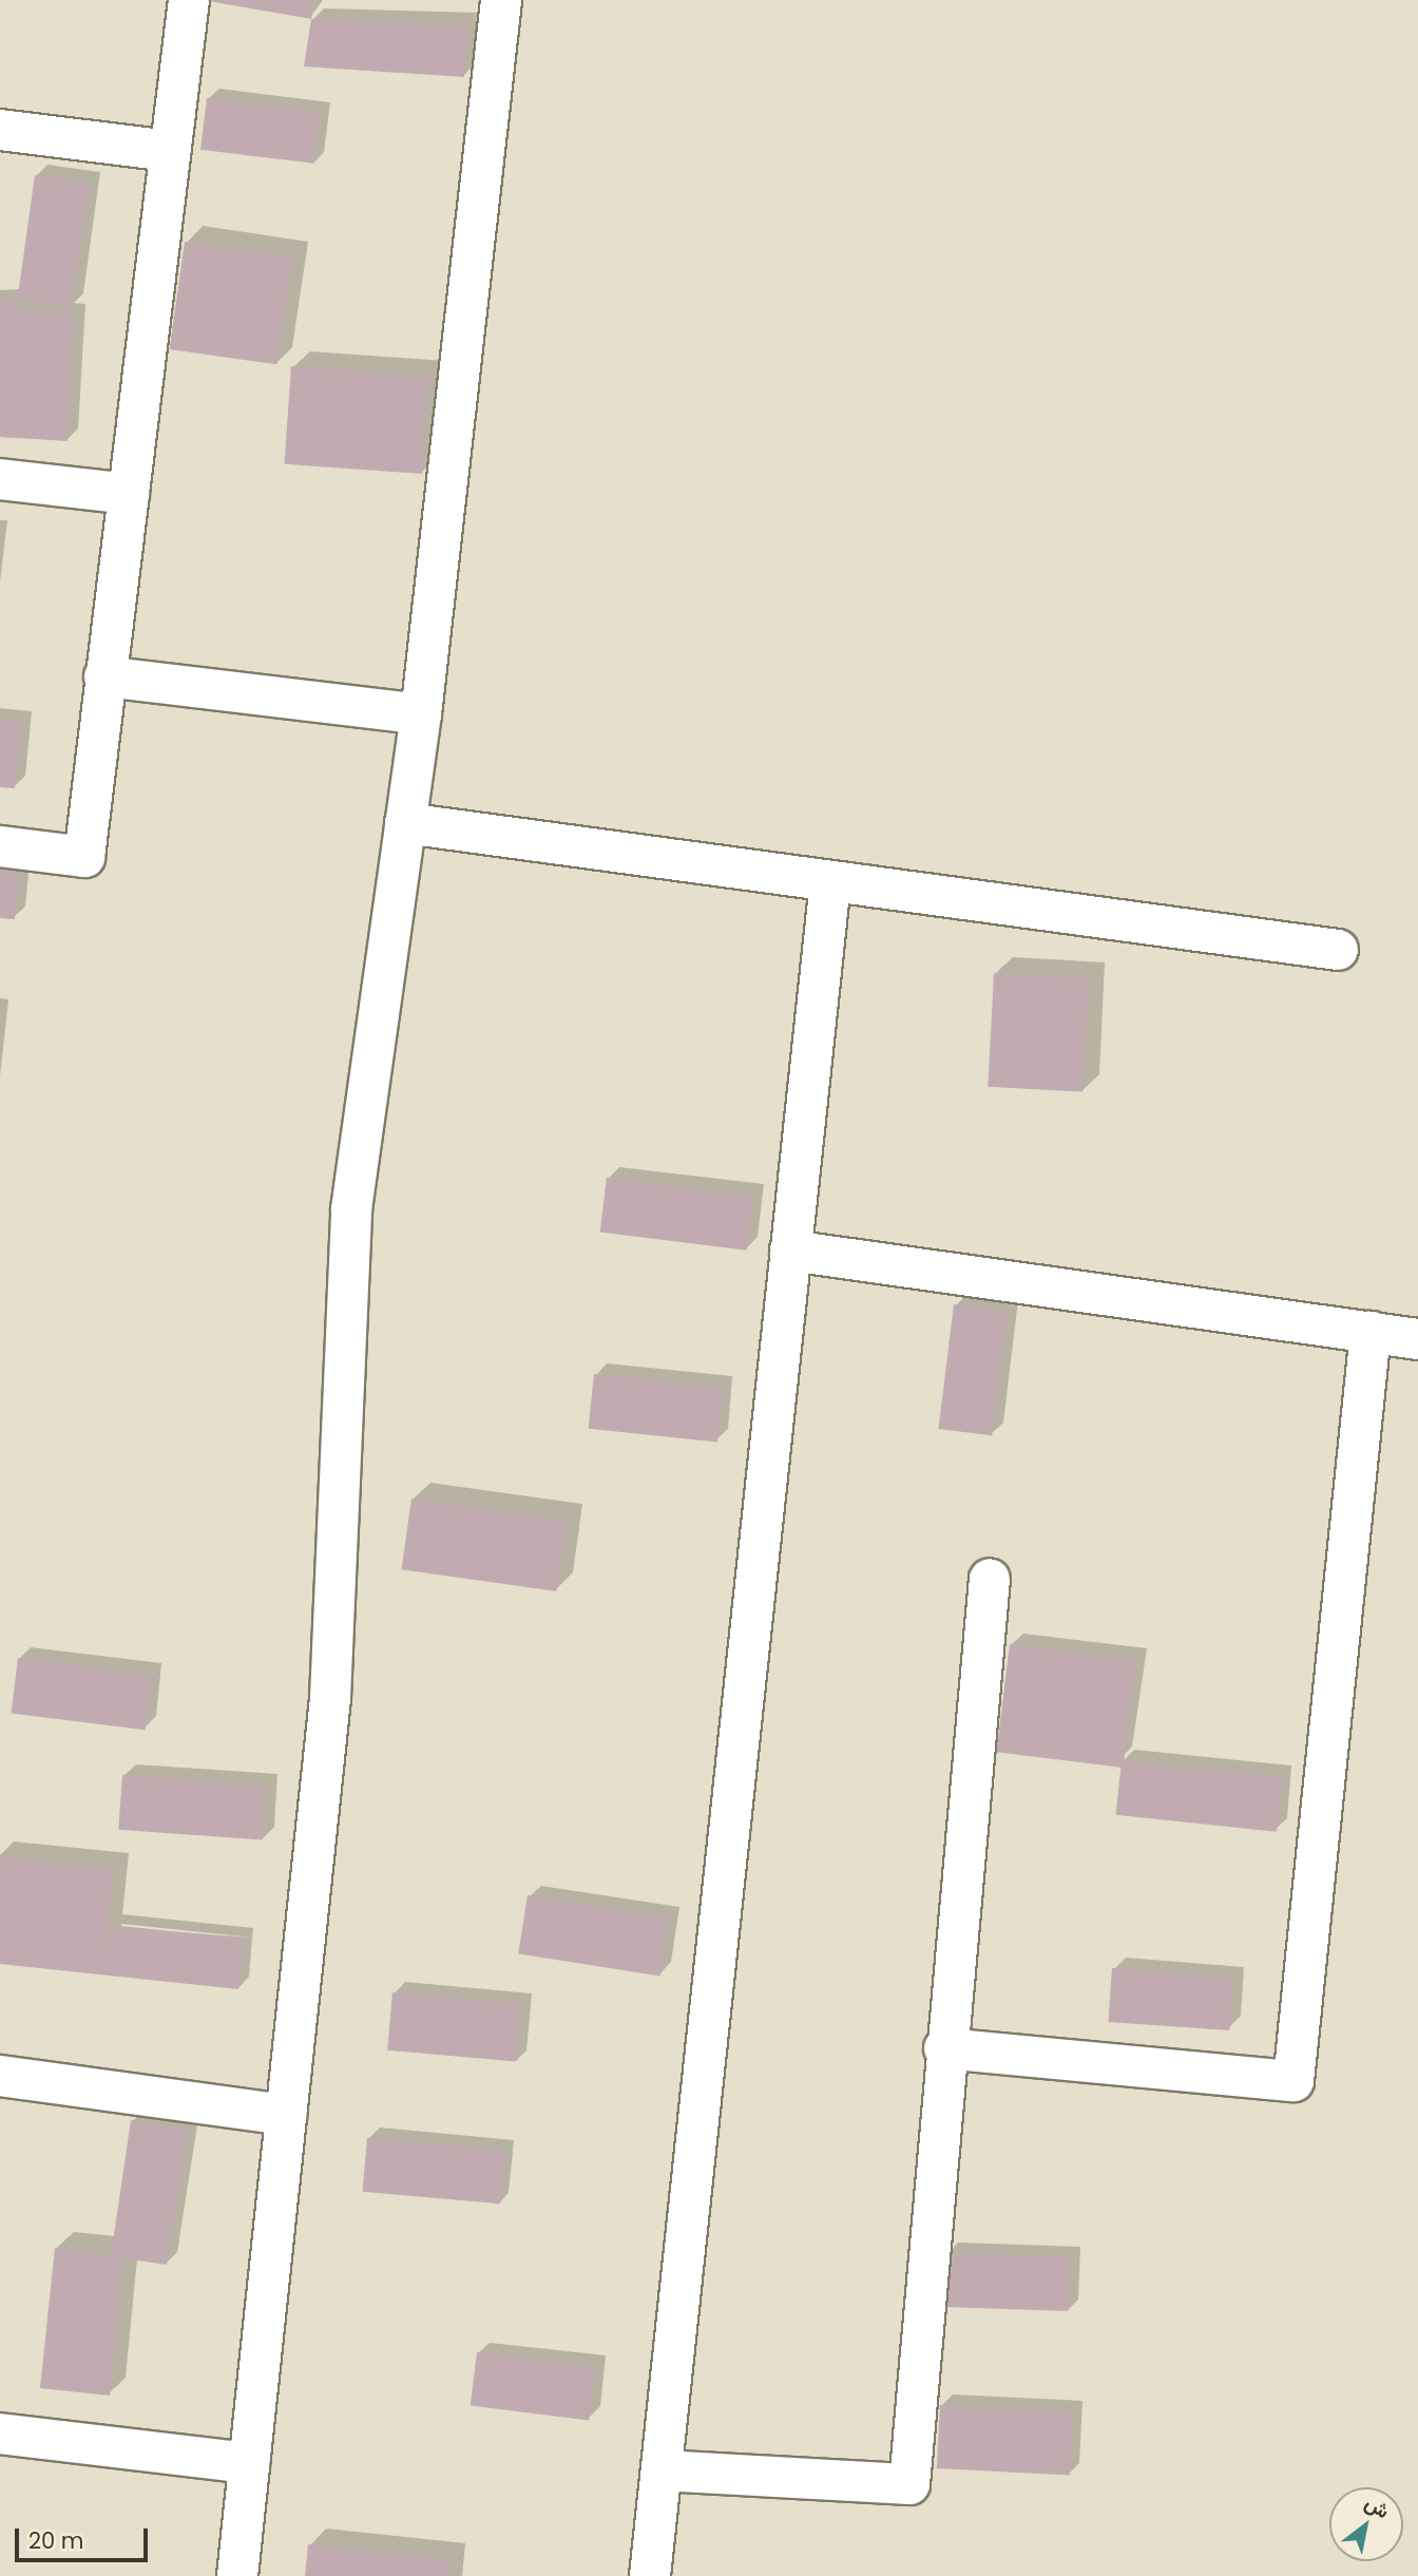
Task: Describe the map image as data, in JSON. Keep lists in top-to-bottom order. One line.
{"scale_bar":"20 m","north":"top right"}
